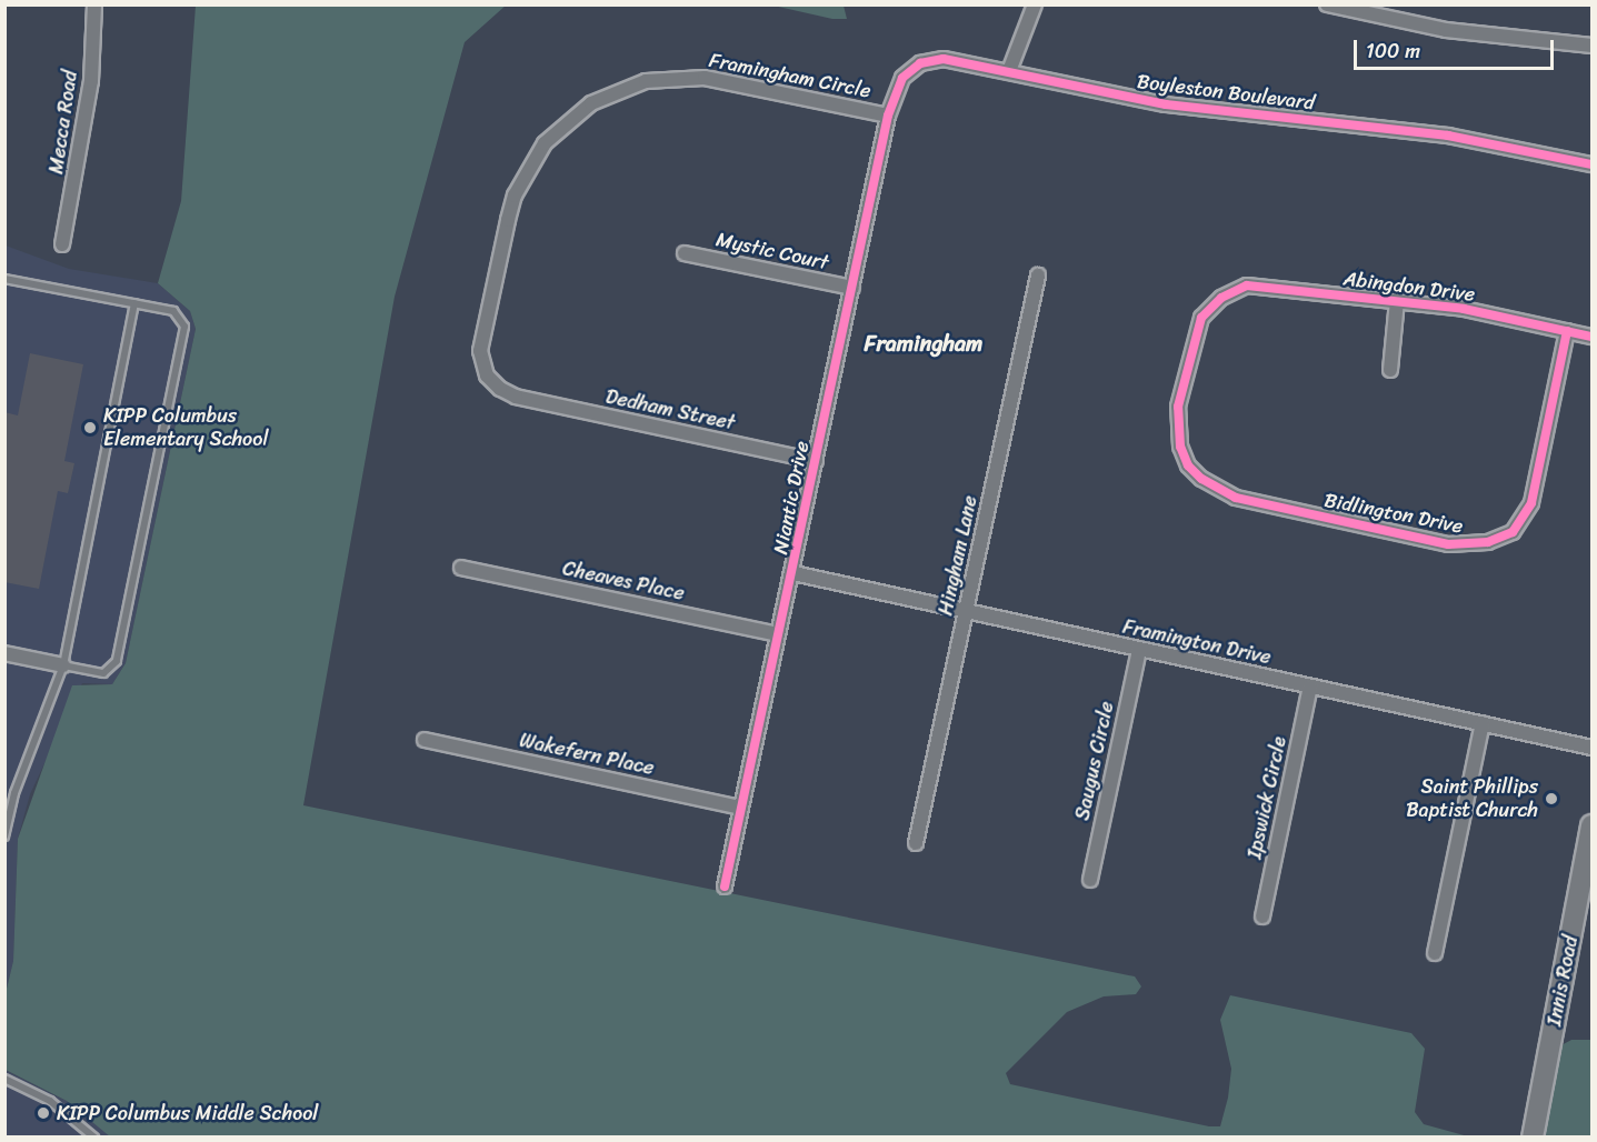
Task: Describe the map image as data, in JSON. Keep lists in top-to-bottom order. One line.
{"streets":{"main road":["Innis Road"],"street":["Framingham Circle","Boyleston Boulevard","Mecca Road","Mystic Court","Abingdon Drive","Dedham Street","Niantic Drive","Bidlington Drive","Hingham Lane","Cheaves Place","Framington Drive","Wakefern Place","Saugus Circle","Ipswick Circle"]},"crossings":[["Framingham Circle","Boyleston Boulevard"],["Framingham Circle","Dedham Street"],["Framingham Circle","Niantic Drive"],["Boyleston Boulevard","Niantic Drive"],["Mystic Court","Niantic Drive"],["Abingdon Drive","Bidlington Drive"],["Dedham Street","Niantic Drive"],["Niantic Drive","Cheaves Place"],["Niantic Drive","Framington Drive"],["Niantic Drive","Wakefern Place"],["Hingham Lane","Framington Drive"],["Framington Drive","Saugus Circle"],["Framington Drive","Ipswick Circle"]],"districts":["Framingham"],"places":["KIPP Columbus Elementary School","Saint Phillips Baptist Church","KIPP Columbus Middle School"],"scale_bar":"100 m"}
